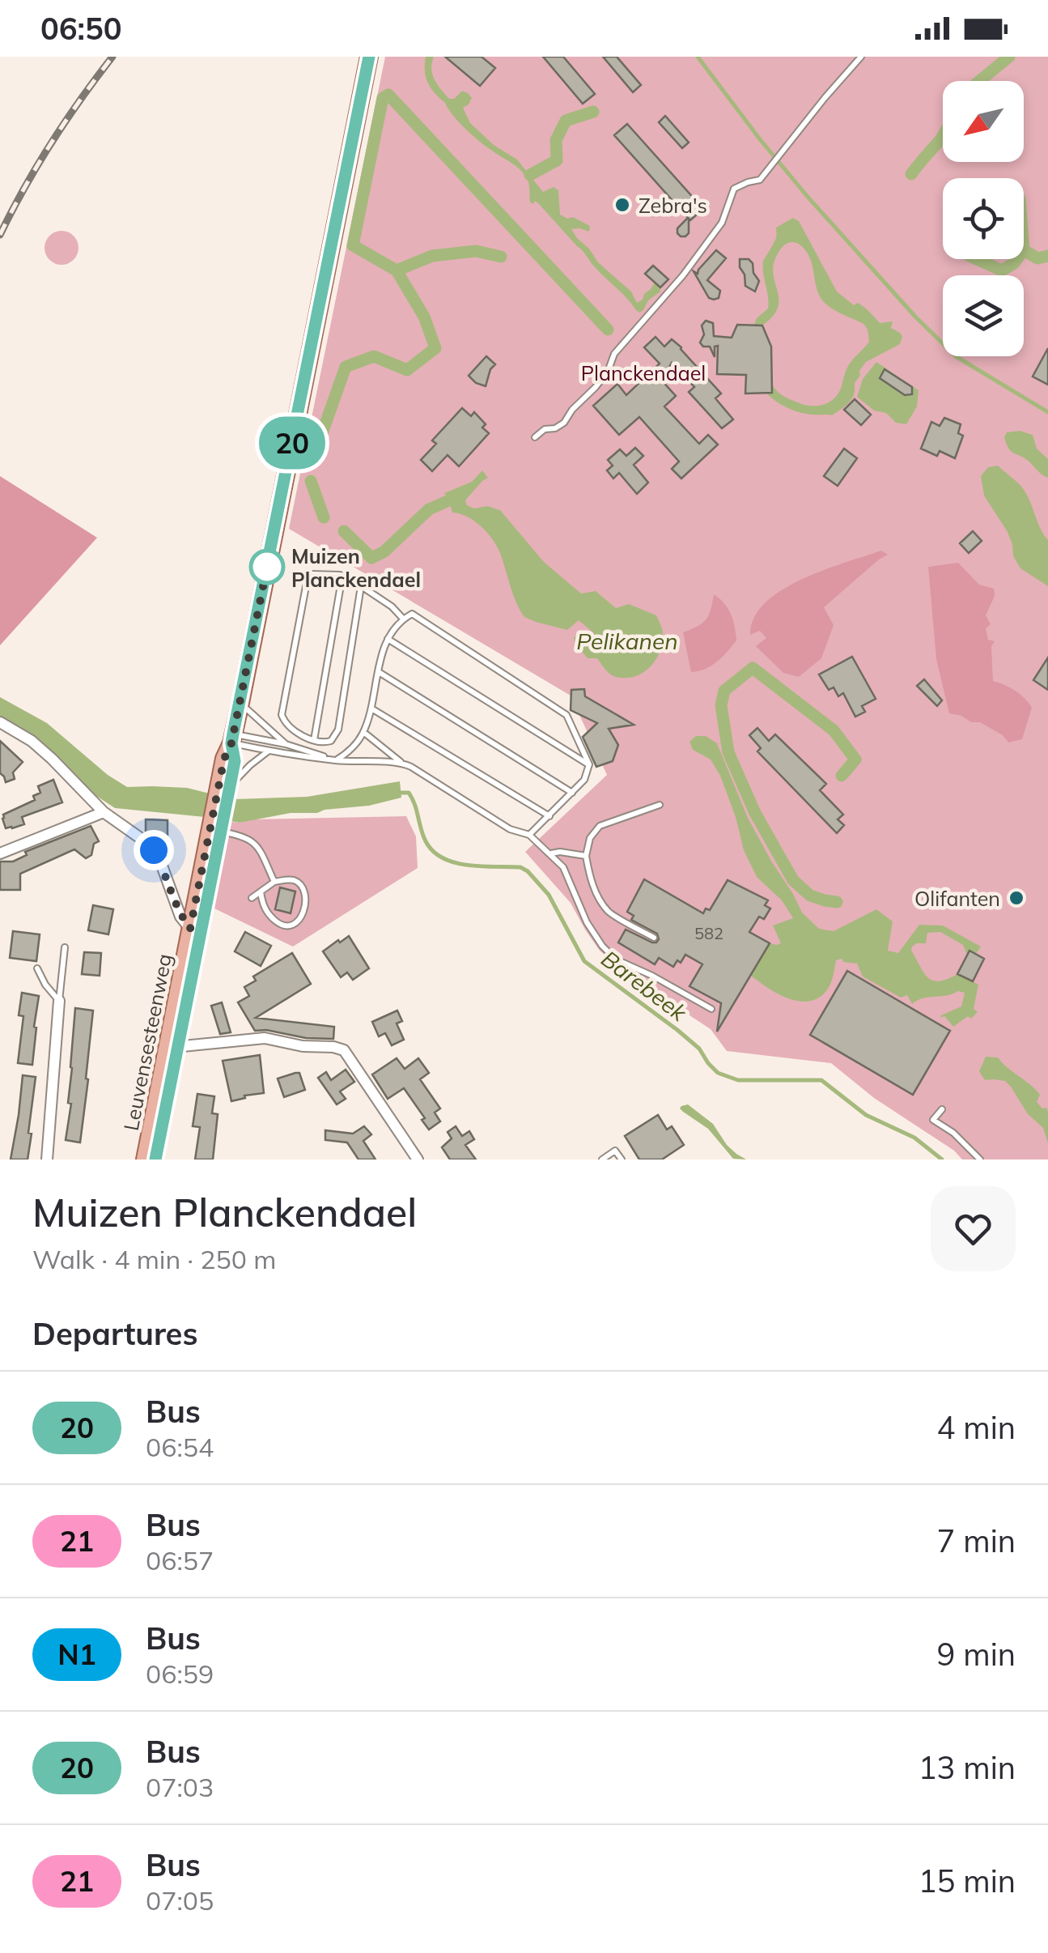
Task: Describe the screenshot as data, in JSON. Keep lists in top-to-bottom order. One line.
{"streets":{"main road":["Leuvensesteenweg"]},"water":["Pelikanen","Barebeek"],"parks":["Planckendael"],"places":["Zebra's","Muizen Planckendael","Olifanten"],"lines":["bus line 20"],"house_numbers":["582"],"north":"bottom left","page":{"status":"06:50","on_map":"20","heading":[["Muizen Planckendael","Walk · 4 min · 250 m"],"Departures"],"list":[{"mark":"20","name":"Bus","note":"06:54","value":"4 min"},{"mark":"21","name":"Bus","note":"06:57","value":"7 min"},{"mark":"N1","name":"Bus","note":"06:59","value":"9 min"},{"mark":"20","name":"Bus","note":"07:03","value":"13 min"},{"mark":"21","name":"Bus","note":"07:05","value":"15 min"}]}}
